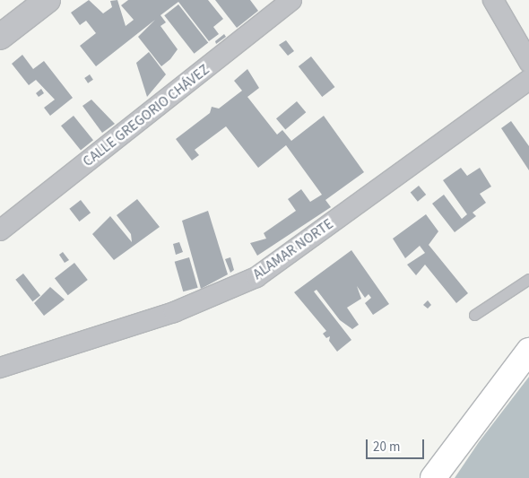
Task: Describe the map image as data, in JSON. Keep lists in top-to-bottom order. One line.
{"streets":{"street":["CALLE GREGORIO CHÁVEZ","ALAMAR NORTE"]},"scale_bar":"20 m"}
